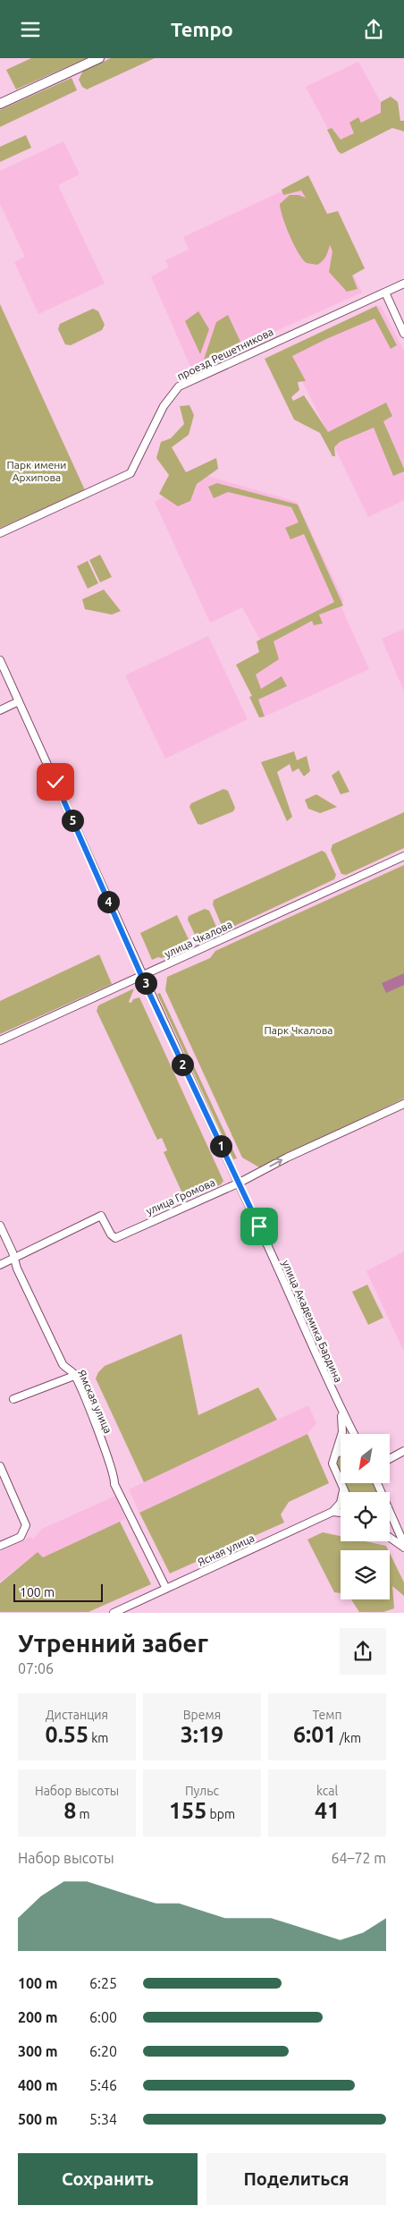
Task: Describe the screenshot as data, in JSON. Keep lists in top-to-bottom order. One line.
{"streets":{"street":["проезд Решетникова","улица Чкалова","улица Громова","улица Академика Бардина","Ямская улица","Ясная улица"]},"crossings":[["улица Чкалова","улица Академика Бардина"],["улица Громова","улица Академика Бардина"],["улица Громова","Ямская улица"],["Ямская улица","Ясная улица"]],"one_way":["улица Громова"],"parks":["Парк имени Архипова","Парк Чкалова"],"scale_bar":"100 m","north":"bottom left","page":{"header":"Tempo","pins":["5","4","3","2","1"],"scale":"100 m","heading":["Утренний забег","07:06"],"stats":[["Дистанция","0.55 km"],["Время","3:19"],["Темп","6:01 /km"],["Набор высоты","8 m"],["Пульс","155 bpm"],["kcal","41"]],"chart":["Набор высоты","64–72 m"],"list":[{"name":"100 m","note":"6:25"},{"name":"200 m","note":"6:00"},{"name":"300 m","note":"6:20"},{"name":"400 m","note":"5:46"},{"name":"500 m","note":"5:34"}],"buttons":["Сохранить","Поделиться"]}}
